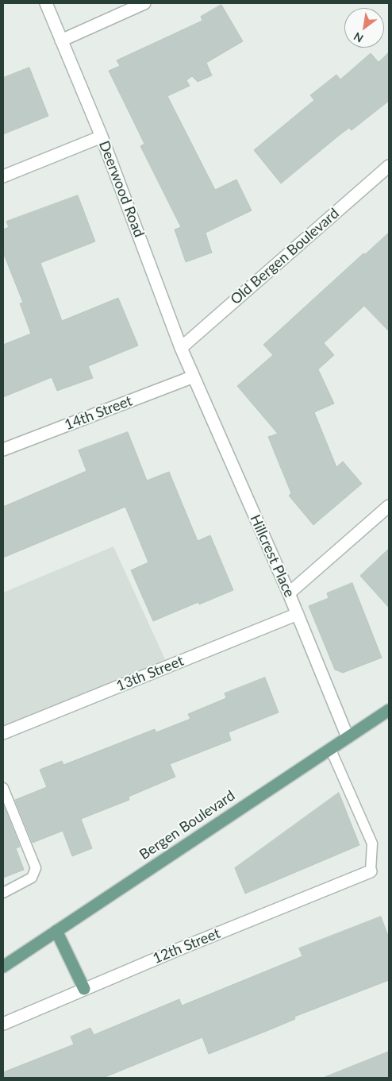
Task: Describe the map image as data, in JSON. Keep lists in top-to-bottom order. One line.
{"streets":{"main road":["Bergen Boulevard"],"street":["Deerwood Road","Old Bergen Boulevard","14th Street","Hillcrest Place","13th Street","12th Street"]},"crossings":[["Deerwood Road","Old Bergen Boulevard"],["Deerwood Road","14th Street"],["Deerwood Road","Hillcrest Place"],["14th Street","Hillcrest Place"],["Hillcrest Place","13th Street"],["Hillcrest Place","Bergen Boulevard"]],"north":"bottom left"}
